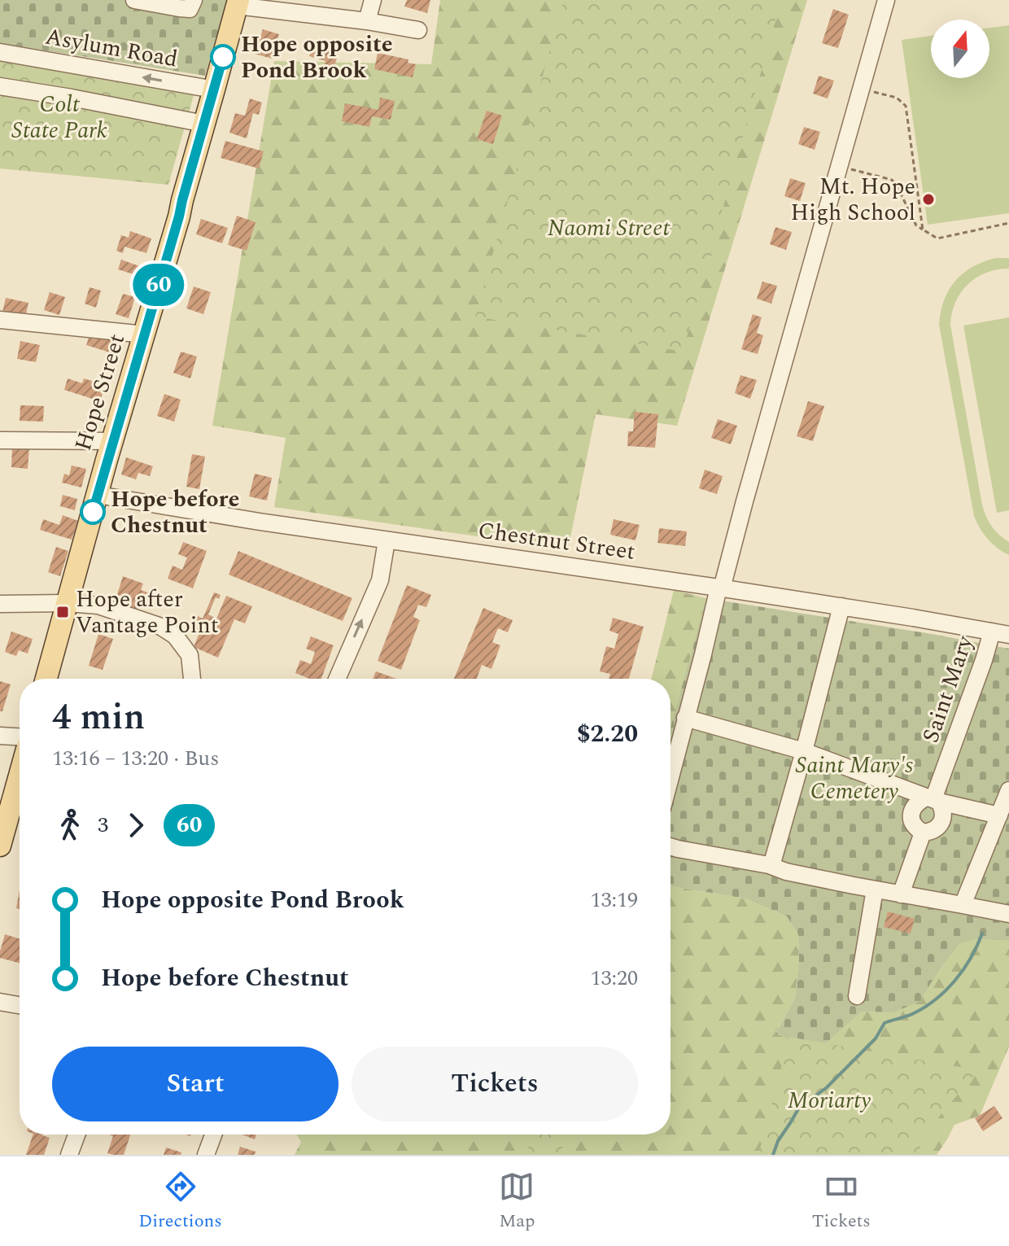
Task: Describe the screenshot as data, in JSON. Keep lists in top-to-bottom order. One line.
{"streets":{"main road":["Hope Street"],"street":["Asylum Road","Chestnut Street","Saint Mary"]},"crossings":[["Asylum Road","Hope Street"],["Hope Street","Chestnut Street"],["Chestnut Street","Saint Mary"]],"parks":["Colt State Park","Naomi Street","Saint Mary's Cemetery","Moriarty"],"places":{"other":["Hope opposite Pond Brook","Mt. Hope High School","Hope before Chestnut"],"transit":["Hope after Vantage Point"]},"lines":["bus line 60"],"north":"top","page":{"on_map":"60","heading":["4 min","13:16 – 13:20 · Bus","$2.20"],"legs":["3","60"],"list":[{"name":"Hope opposite Pond Brook","value":"13:19"},{"name":"Hope before Chestnut","value":"13:20"}],"buttons":["Start","Tickets"],"tabs":["Directions","Map","Tickets"]}}
